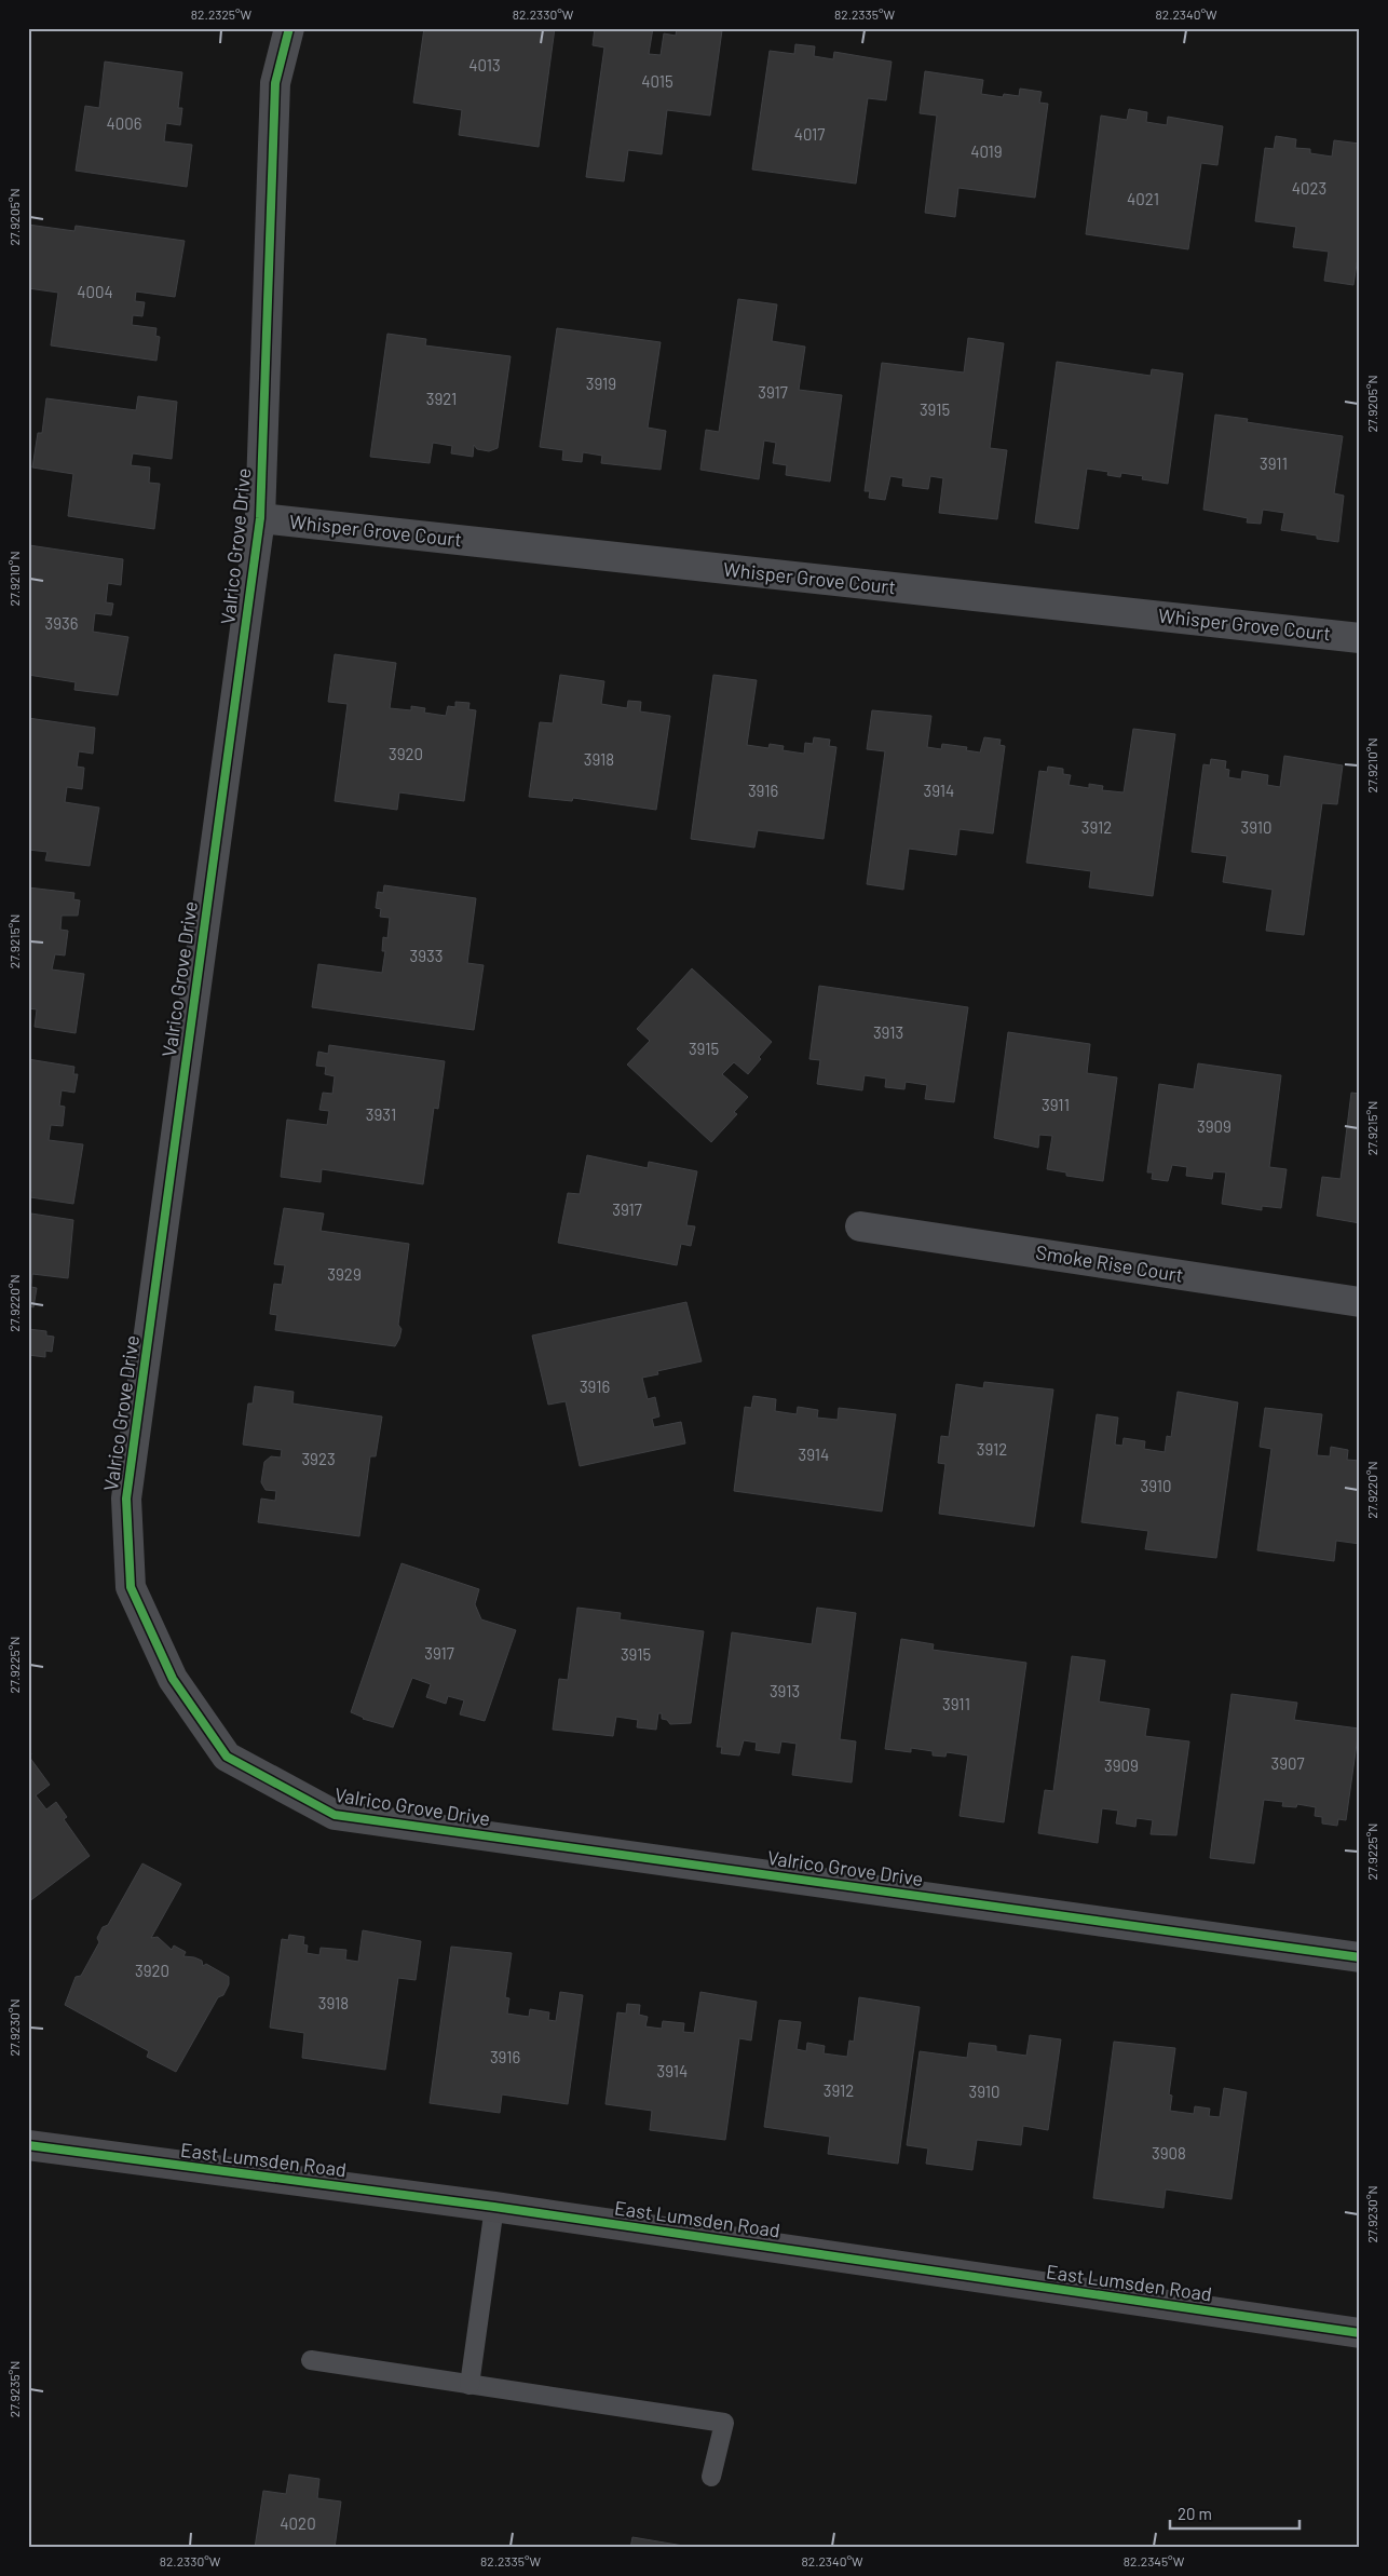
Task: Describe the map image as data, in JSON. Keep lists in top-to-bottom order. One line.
{"streets":{"street":["Whisper Grove Court","Valrico Grove Drive","Smoke Rise Court","East Lumsden Road"]},"crossings":[["Whisper Grove Court","Valrico Grove Drive"]],"house_numbers":["4013","4015","4006","4017","4019","4023","4021","4004","3919","3917","3921","3915","3911","3936","3920","3918","3916","3914","3912","3910","3933","3913","3915","3911","3931","3909","3917","3929","3916","3912","3914","3923","3910","3917","3915","3913","3911","3907","3909","3920","3918","3916","3914","3912","3910","3908","4020"],"scale_bar":"20 m","coordinates":["82.2325°W","82.2330°W","82.2335°W","82.2340°W","27.9205°N","27.9210°N","27.9215°N","27.9220°N","27.9225°N","27.9230°N","27.9235°N","82.2345°W"]}
